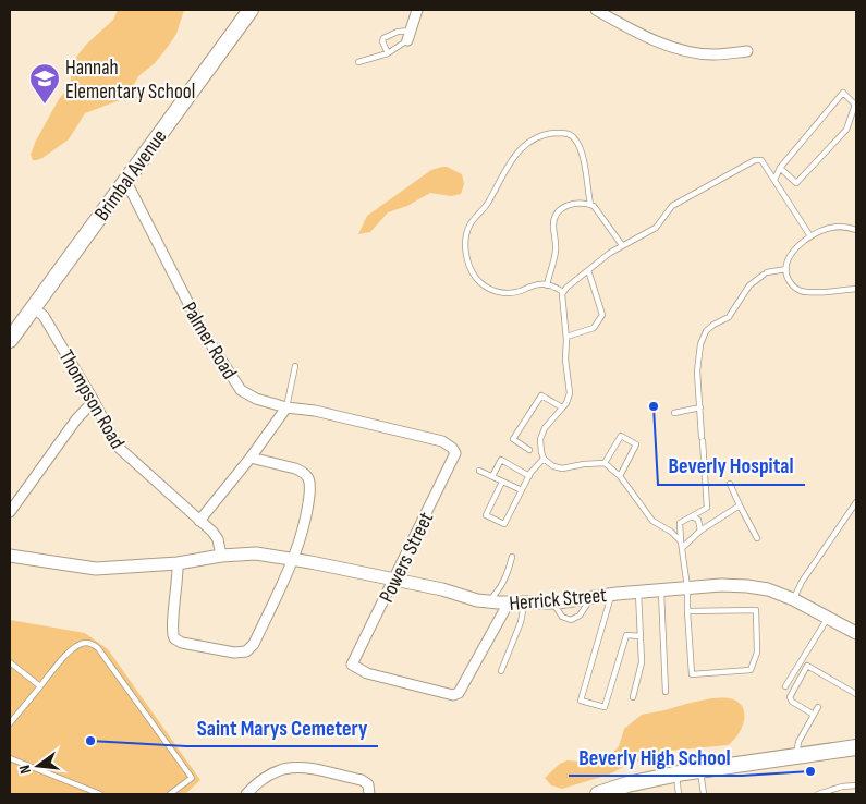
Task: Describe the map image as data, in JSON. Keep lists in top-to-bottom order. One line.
{"streets":{"main road":["Brimbal Avenue"],"street":["Palmer Road","Thompson Road","Powers Street","Herrick Street"]},"crossings":[["Brimbal Avenue","Palmer Road"],["Brimbal Avenue","Thompson Road"],["Palmer Road","Powers Street"],["Thompson Road","Herrick Street"],["Powers Street","Herrick Street"]],"places":{"school or university":["Hannah Elementary School"],"other":["Beverly Hospital","Saint Marys Cemetery","Beverly High School"]},"north":"left"}
